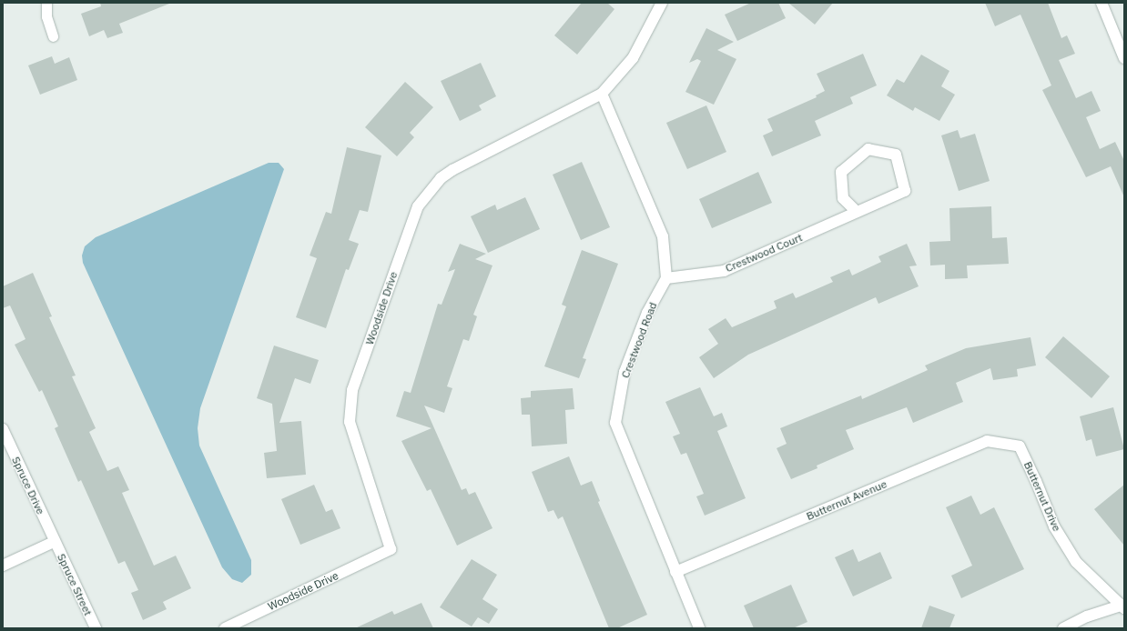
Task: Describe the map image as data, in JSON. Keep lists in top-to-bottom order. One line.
{"streets":{"street":["Crestwood Court","Woodside Drive","Crestwood Road","Spruce Drive","Butternut Drive","Butternut Avenue","Spruce Street"]},"crossings":[["Crestwood Court","Crestwood Road"],["Crestwood Road","Butternut Avenue"],["Spruce Drive","Spruce Street"],["Butternut Drive","Butternut Avenue"]]}
